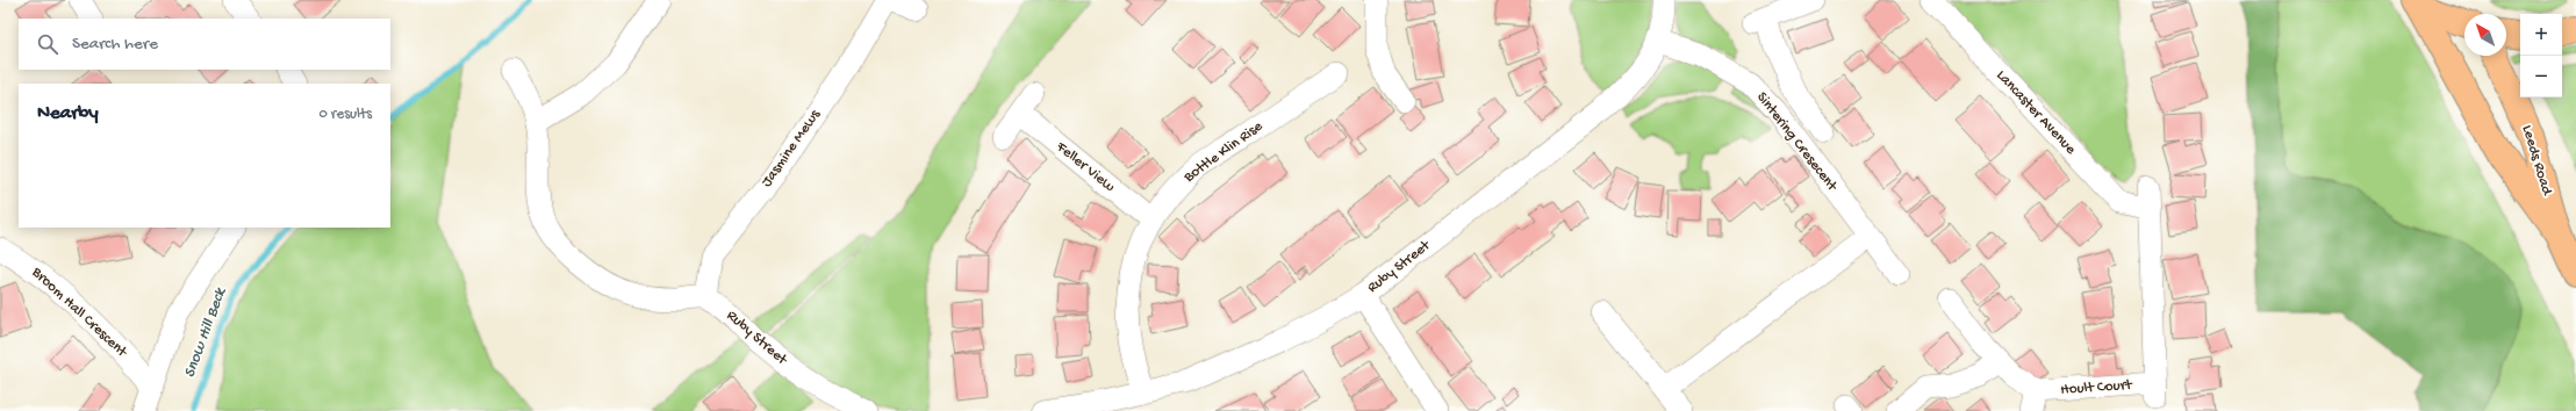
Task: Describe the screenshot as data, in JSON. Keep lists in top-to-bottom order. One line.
{"streets":{"highway":["Leeds Road"],"street":["Lancaster Avenue","Sintering Cresecent","Jasmine Mews","Bottle Klin Rise","Feller View","Ruby Street","Broom Hall Crescent","Hoult Court"]},"crossings":[["Lancaster Avenue","Hoult Court"],["Sintering Cresecent","Ruby Street"],["Jasmine Mews","Ruby Street"],["Bottle Klin Rise","Feller View"],["Bottle Klin Rise","Ruby Street"]],"water":["Snow Hill Beck"],"north":"top left","page":{"map_buttons":["+","−"],"search":"Search here","heading":["Nearby","0 results"]}}
